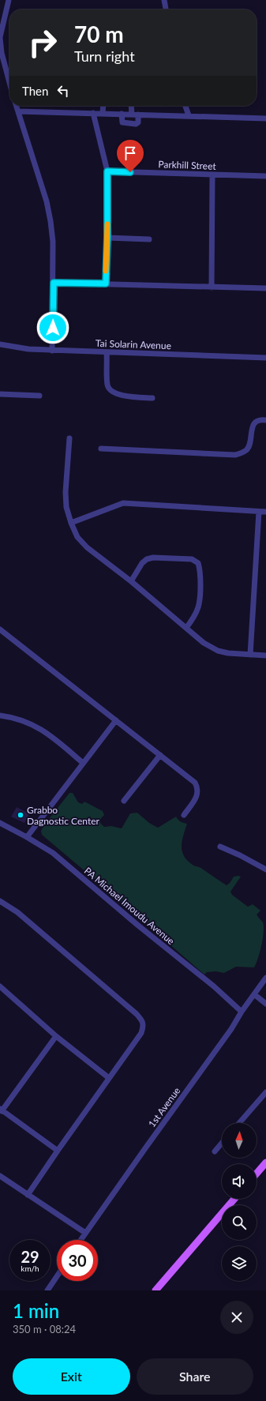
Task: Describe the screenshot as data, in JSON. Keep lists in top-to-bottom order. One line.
{"streets":{"street":["Parkhill Street","Tai Solarin Avenue","PA Michael Imoudu Avenue","1st Avenue"]},"crossings":[["PA Michael Imoudu Avenue","1st Avenue"]],"places":["Grabbo Dagnostic Center"],"north":"top","page":{"turn":["70 m","Turn right"],"then":"Then","speed":"29 km/h","limit":"30","heading":["1 min","350 m · 08:24"],"buttons":["Exit","Share"]}}
